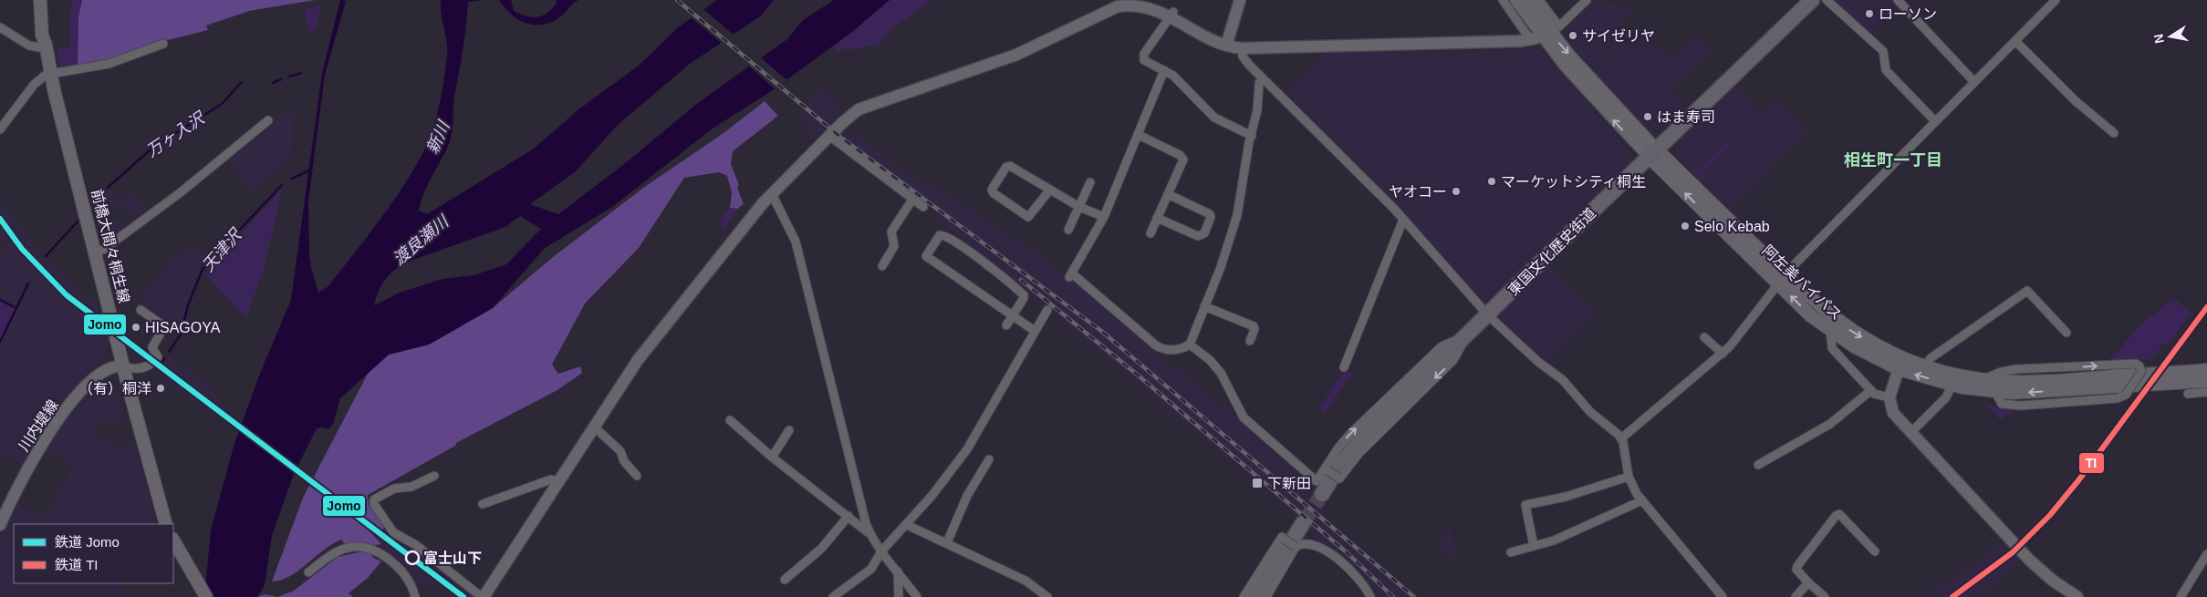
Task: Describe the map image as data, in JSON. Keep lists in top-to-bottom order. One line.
{"streets":{"highway":["東国文化歴史街道"],"main road":["前橋大間々桐生線","阿左美バイパス"],"street":["川内堤線"]},"crossings":[["前橋大間々桐生線","川内堤線"],["東国文化歴史街道","阿左美バイパス"]],"districts":["相生町一丁目"],"water":["万ヶ入沢","新川","渡良瀬川","天津沢"],"places":{"other":["ローソン","サイゼリヤ","はま寿司","マーケットシティ桐生","ヤオコー","Selo Kebab","HISAGOYA","（有）桐洋","富士山下"],"transit":["下新田"]},"lines":["rail line Jomo","rail line TI"],"legend":["鉄道 Jomo","鉄道 TI"],"north":"left"}
